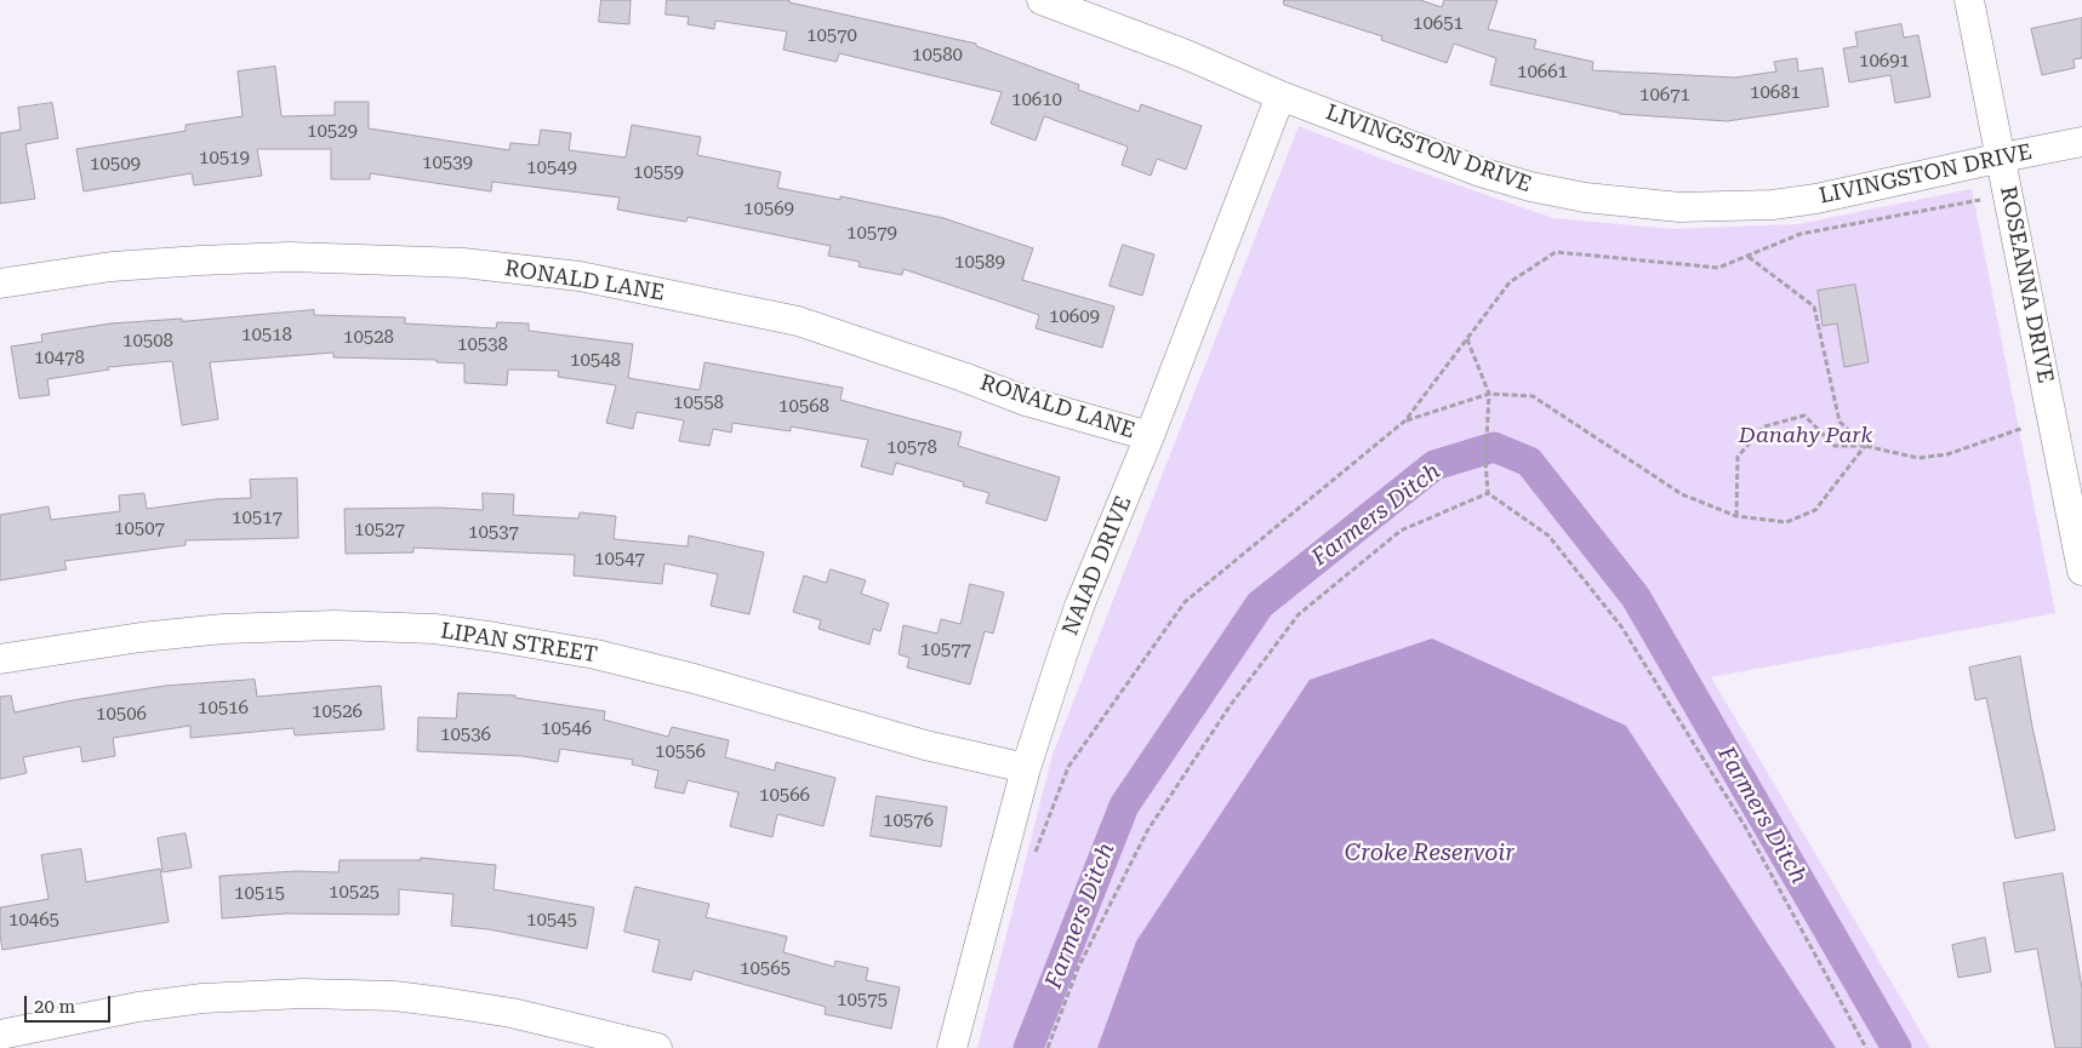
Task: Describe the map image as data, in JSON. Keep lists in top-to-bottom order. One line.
{"streets":{"street":["LIVINGSTON DRIVE","RONALD LANE","ROSEANNA DRIVE","NAIAD DRIVE","LIPAN STREET"]},"crossings":[["LIVINGSTON DRIVE","ROSEANNA DRIVE"],["LIVINGSTON DRIVE","NAIAD DRIVE"],["RONALD LANE","NAIAD DRIVE"],["NAIAD DRIVE","LIPAN STREET"]],"water":["Farmers Ditch","Croke Reservoir"],"parks":["Danahy Park"],"house_numbers":["10651","10570","10580","10691","10661","10681","10671","10610","10529","10519","10539","10509","10549","10559","10569","10579","10589","10609","10518","10528","10508","10538","10478","10548","10558","10568","10578","10517","10507","10527","10537","10547","10577","10516","10526","10506","10546","10536","10556","10566","10576","10525","10515","10465","10545","10565","10575"],"scale_bar":"20 m"}
